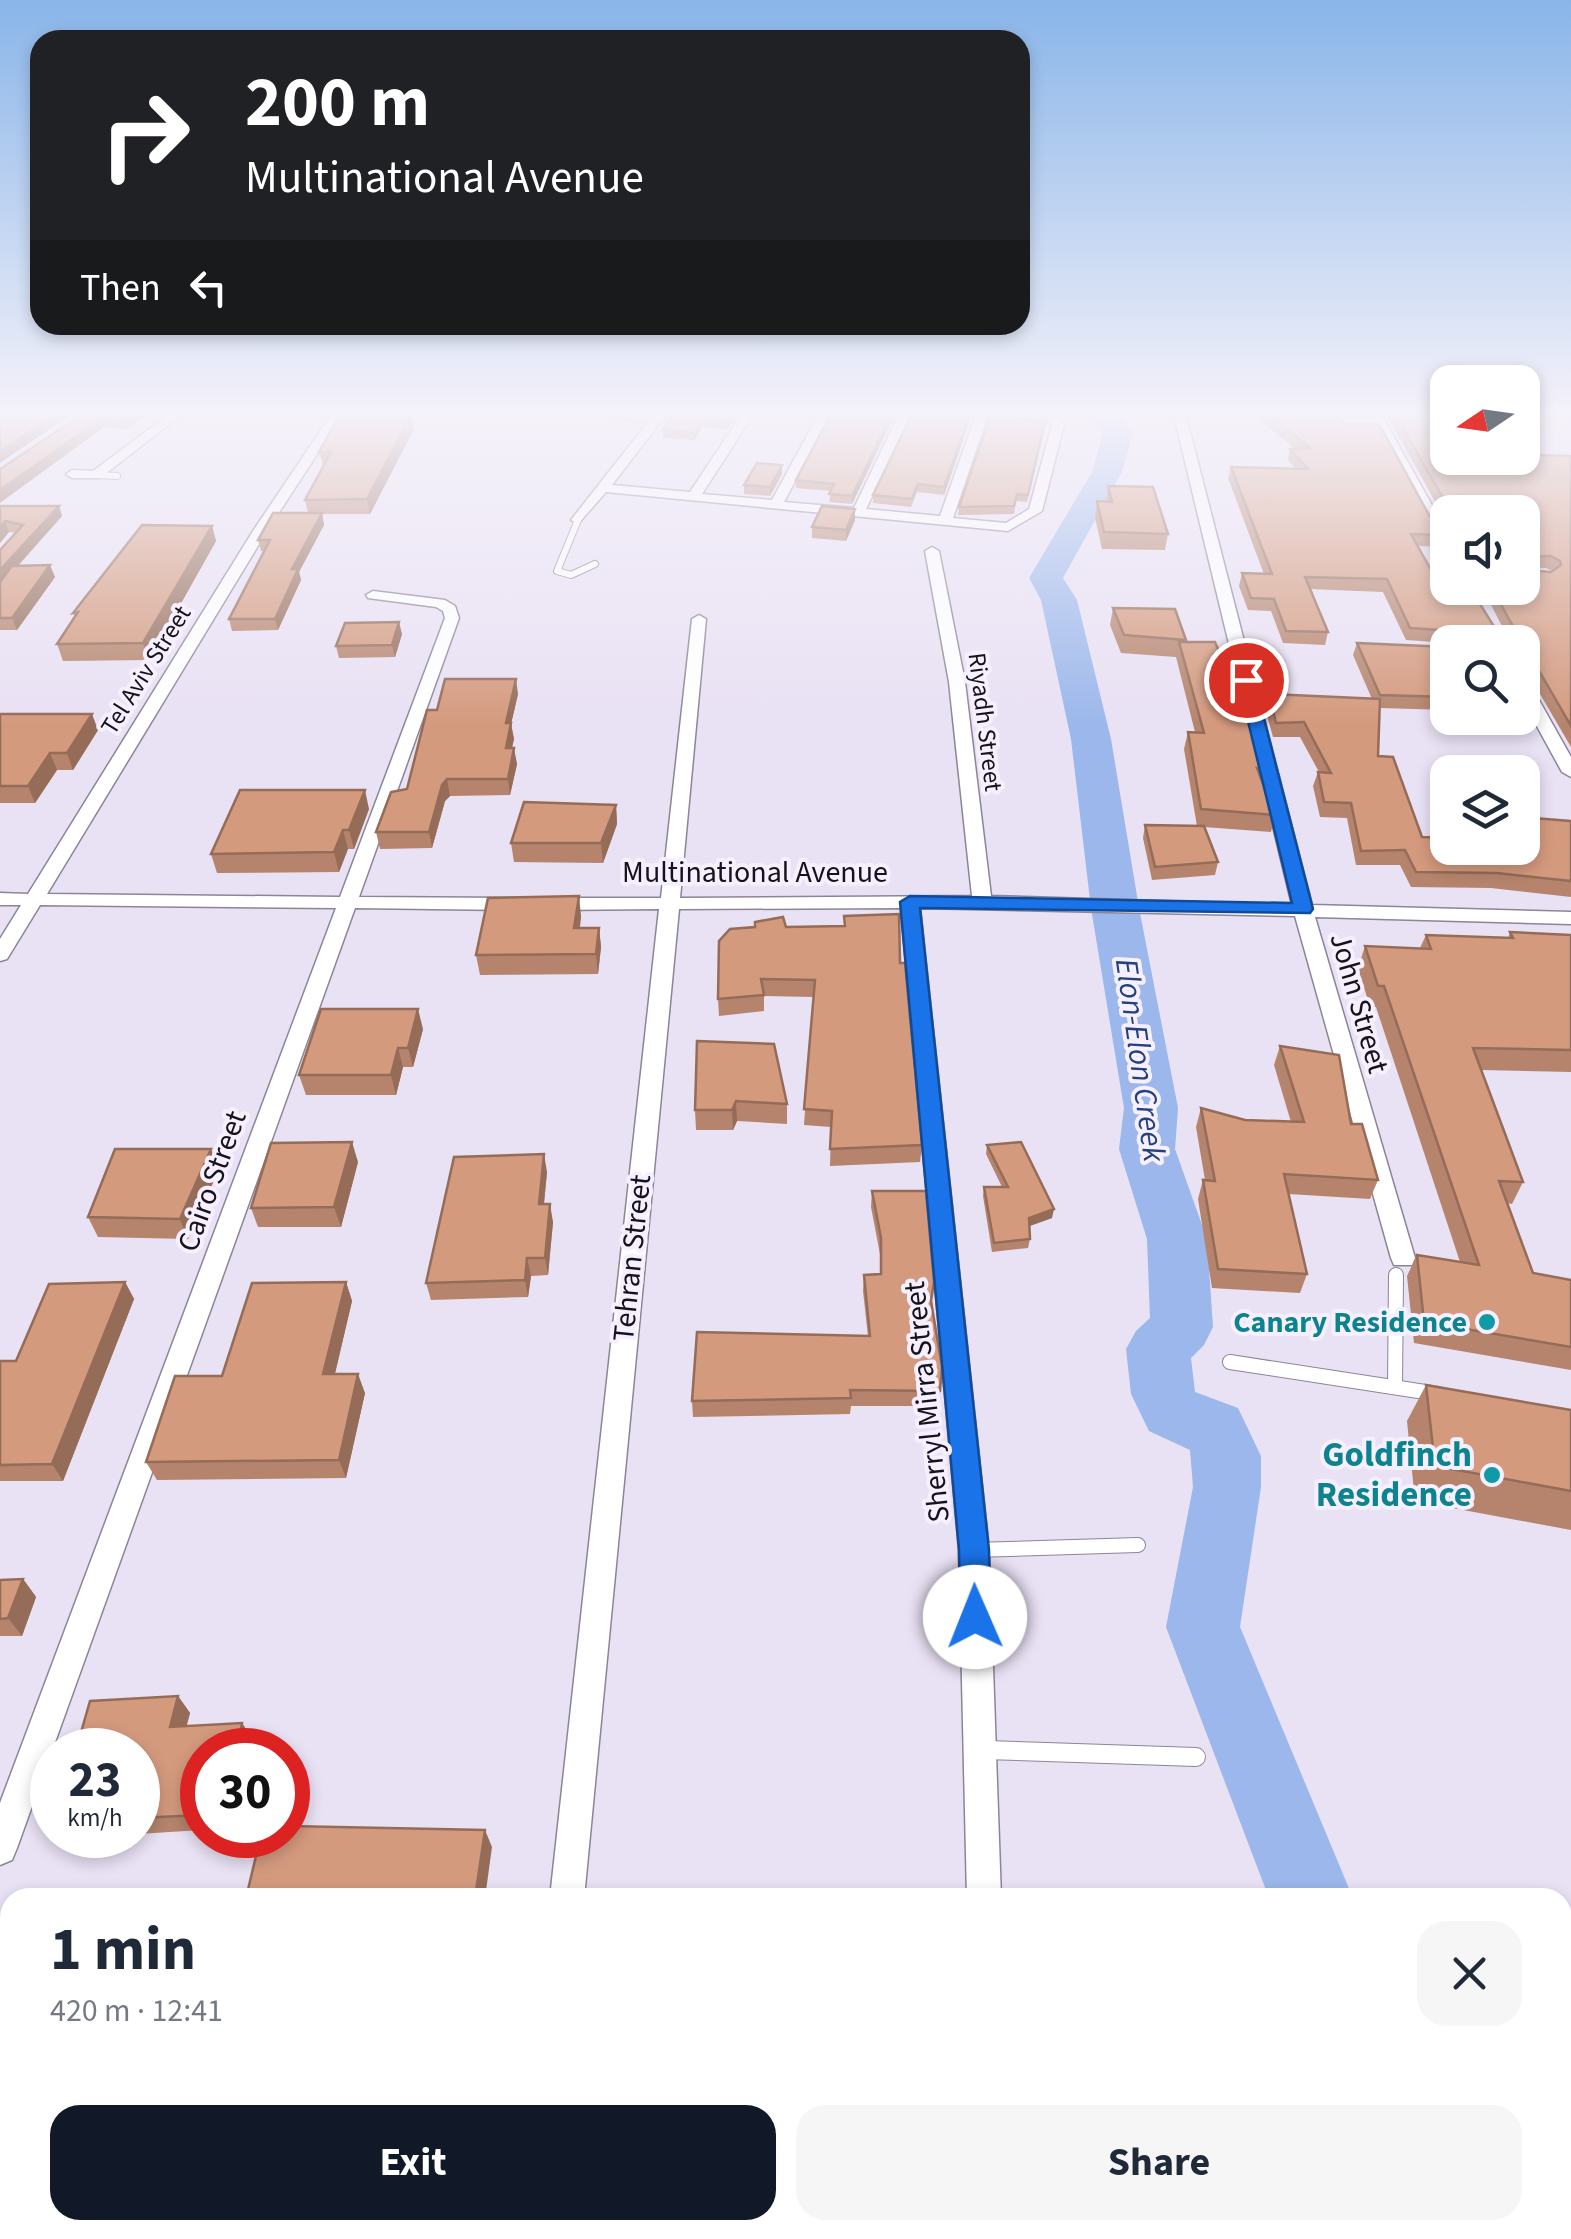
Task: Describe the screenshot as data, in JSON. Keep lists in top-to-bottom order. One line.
{"streets":{"street":["Tel Aviv Street","Riyadh Street","Multinational Avenue","John Street","Cairo Street","Tehran Street","Sherryl Mirra Street"]},"crossings":[["Tel Aviv Street","Multinational Avenue"],["Riyadh Street","Multinational Avenue"],["Multinational Avenue","John Street"],["Multinational Avenue","Cairo Street"],["Multinational Avenue","Tehran Street"],["Multinational Avenue","Sherryl Mirra Street"]],"water":["Elon-Elon Creek"],"places":["Canary Residence","Goldfinch Residence"],"north":"left","page":{"turn":["200 m","Multinational Avenue"],"then":"Then","speed":"23 km/h","limit":"30","heading":["1 min","420 m · 12:41"],"buttons":["Exit","Share"]}}
